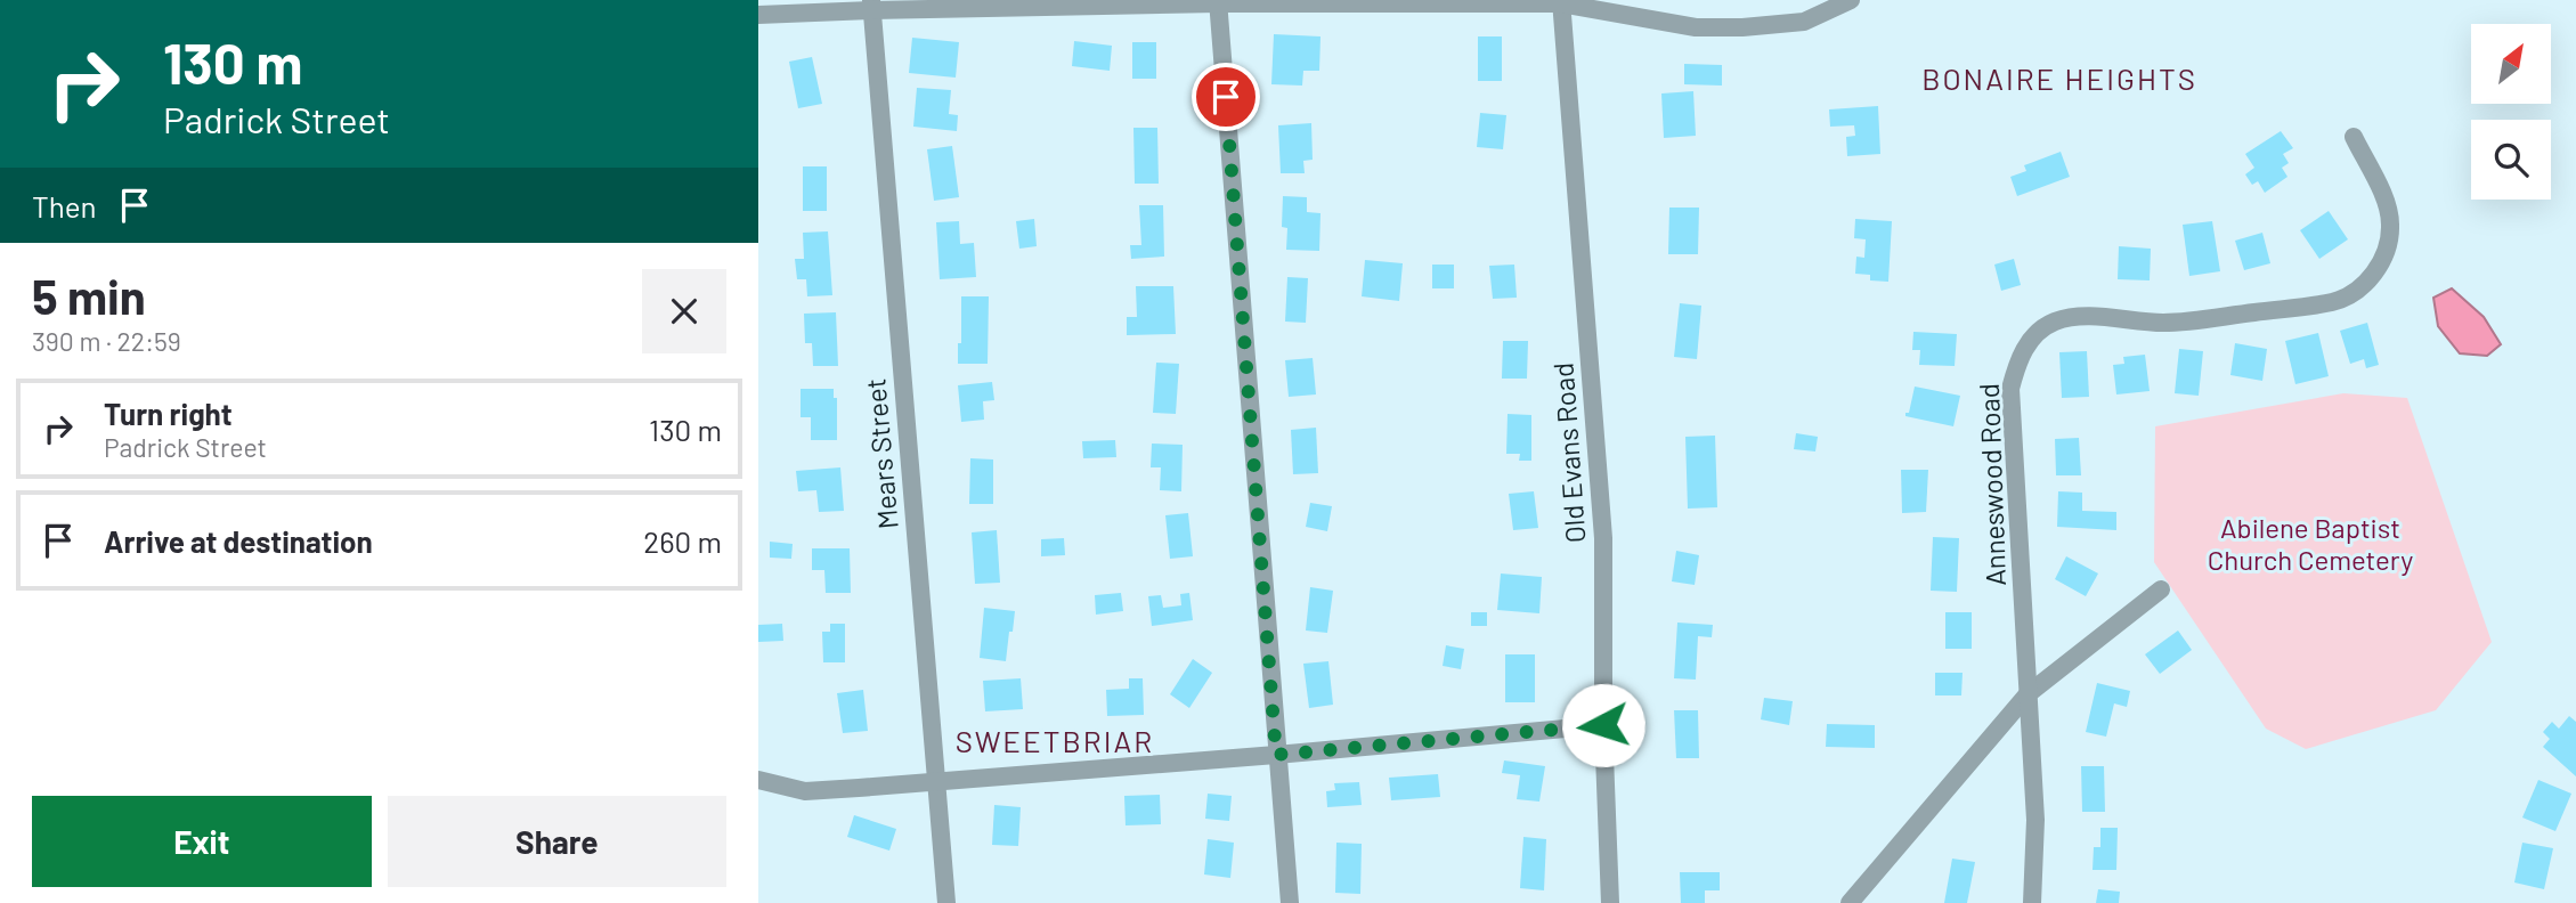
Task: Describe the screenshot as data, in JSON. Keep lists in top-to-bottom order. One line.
{"streets":{"street":["Old Evans Road","Mears Street","Anneswood Road"]},"districts":["BONAIRE HEIGHTS","SWEETBRIAR"],"parks":["Abilene Baptist Church Cemetery"],"north":"top right","page":{"turn":["130 m","Padrick Street"],"then":"Then","heading":["5 min","390 m · 22:59"],"list":[{"name":"Turn right","note":"Padrick Street","value":"130 m"},{"name":"Arrive at destination","value":"260 m"}],"buttons":["Exit","Share"]}}
